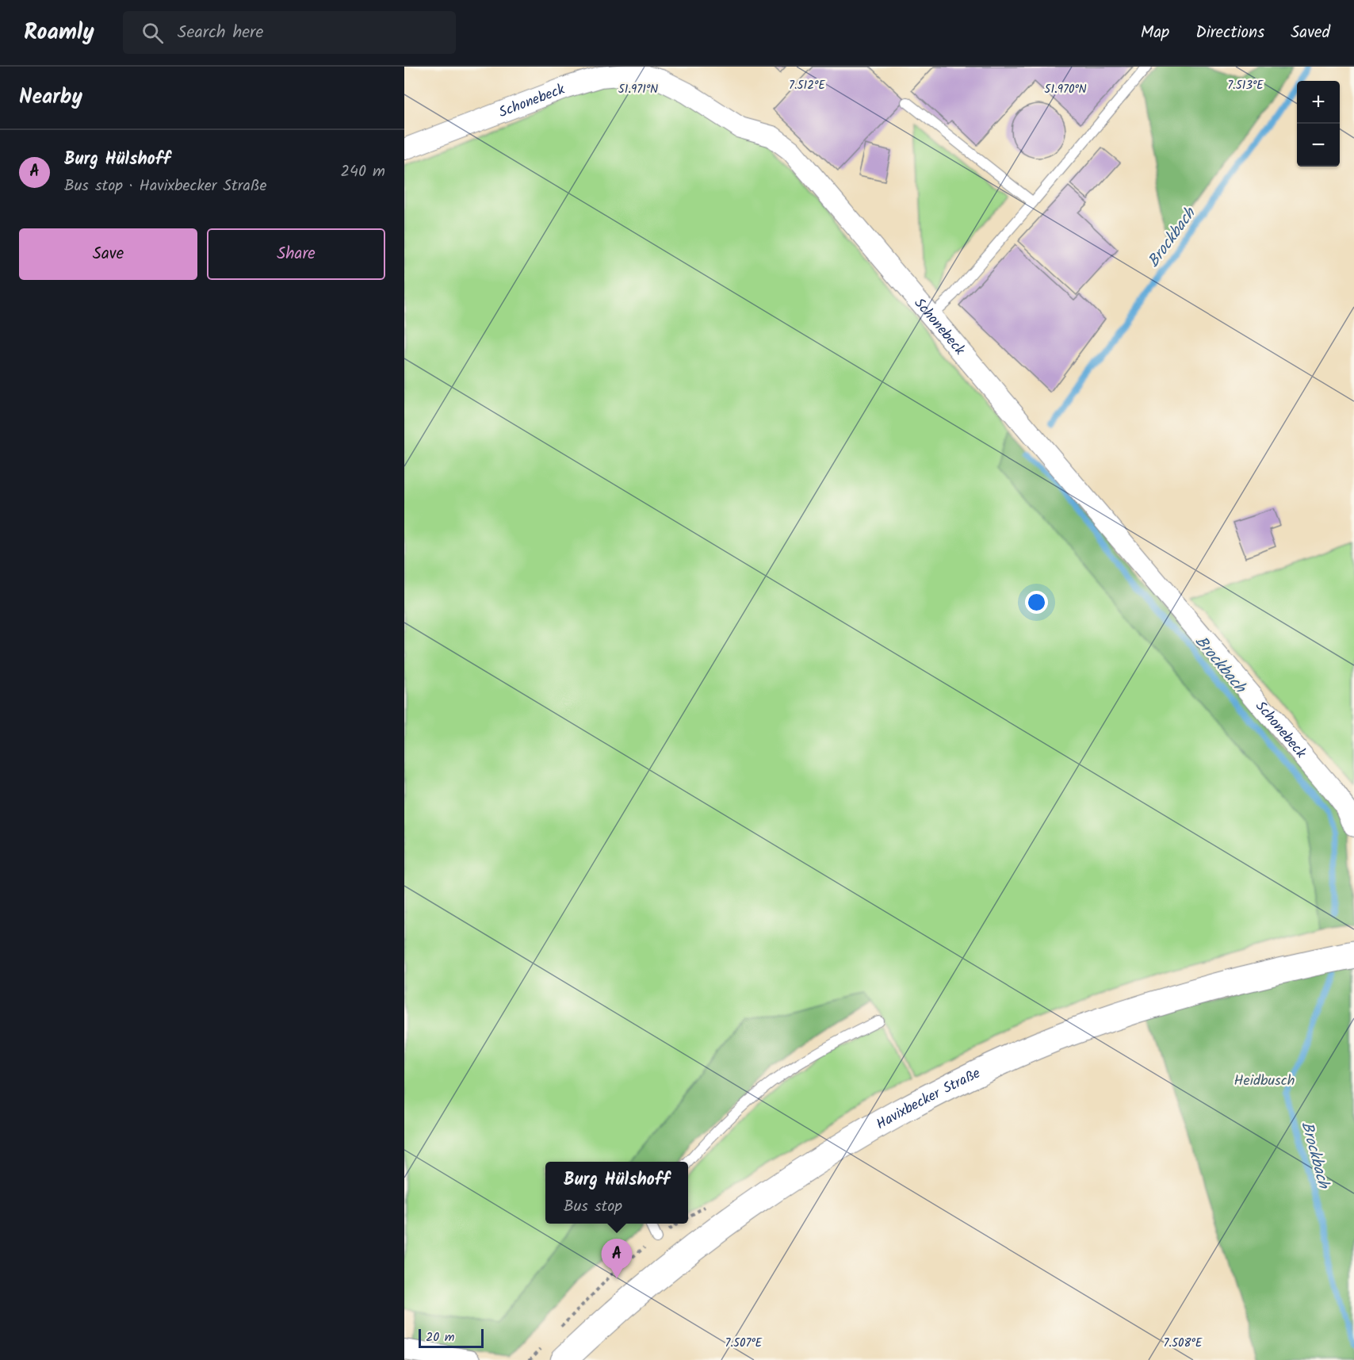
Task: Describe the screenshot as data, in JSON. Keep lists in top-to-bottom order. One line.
{"streets":{"main road":["Havixbecker Straße"],"street":["Schonebeck"]},"water":["Brockbach"],"parks":["Heidbusch"],"scale_bar":"20 m","page":{"header":"Roamly","search":"Search here","nav":["Map","Directions","Saved"],"heading":"Nearby","map_buttons":["+","−"],"list":[{"mark":"A","name":"Burg Hülshoff","note":"Bus stop · Havixbecker Straße","value":"240 m"}],"buttons":["Save","Share"],"popup":["Burg Hülshoff","Bus stop"],"pins":"A","scale":"20 m"},"coordinates":["7.512°E","7.513°E","51.971°N","51.970°N","7.507°E","7.508°E"]}
